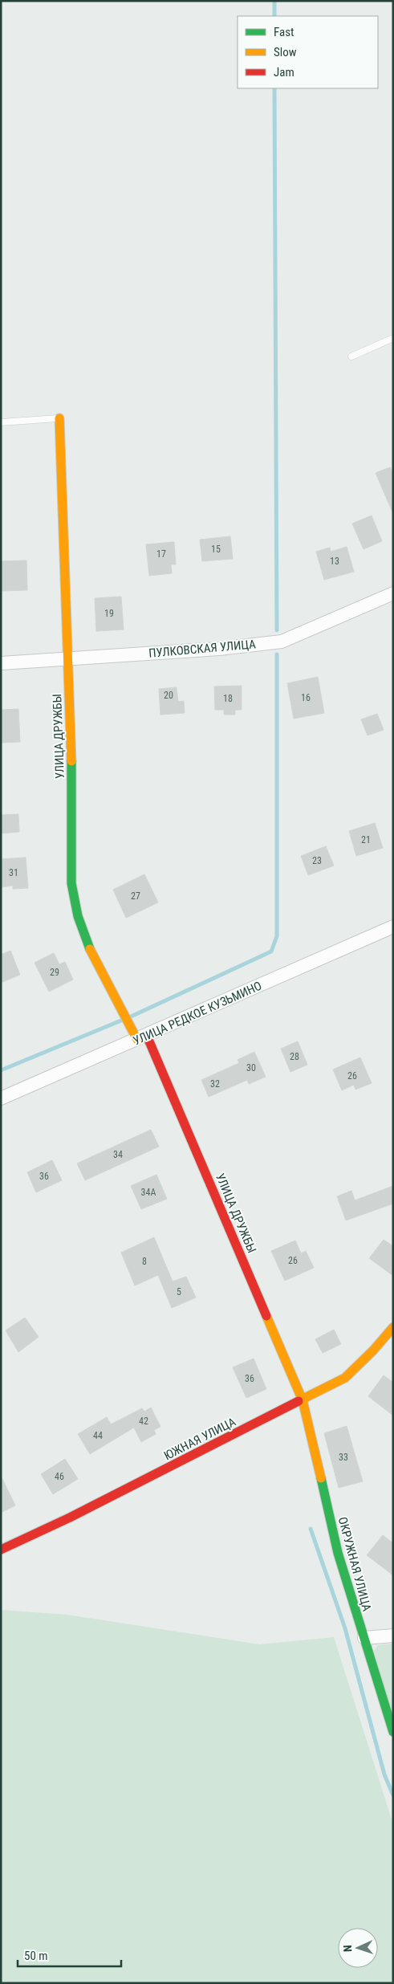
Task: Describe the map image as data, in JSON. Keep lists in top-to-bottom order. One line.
{"streets":{"street":["ПУЛКОВСКАЯ УЛИЦА","УЛИЦА ДРУЖБЫ","УЛИЦА РЕДКОЕ КУЗЬМИНО","ЮЖНАЯ УЛИЦА","ОКРУЖНАЯ УЛИЦА"]},"crossings":[["ПУЛКОВСКАЯ УЛИЦА","УЛИЦА ДРУЖБЫ"],["УЛИЦА ДРУЖБЫ","УЛИЦА РЕДКОЕ КУЗЬМИНО"],["УЛИЦА ДРУЖБЫ","ЮЖНАЯ УЛИЦА"],["УЛИЦА ДРУЖБЫ","ОКРУЖНАЯ УЛИЦА"],["ЮЖНАЯ УЛИЦА","ОКРУЖНАЯ УЛИЦА"]],"house_numbers":["15","17","13","19","20","16","18","21","23","31","27","29","28","30","26","32","34","36","34А","26","8","5","36","42","44","33","46"],"legend":["Fast","Slow","Jam"],"scale_bar":"50 m","north":"left"}
